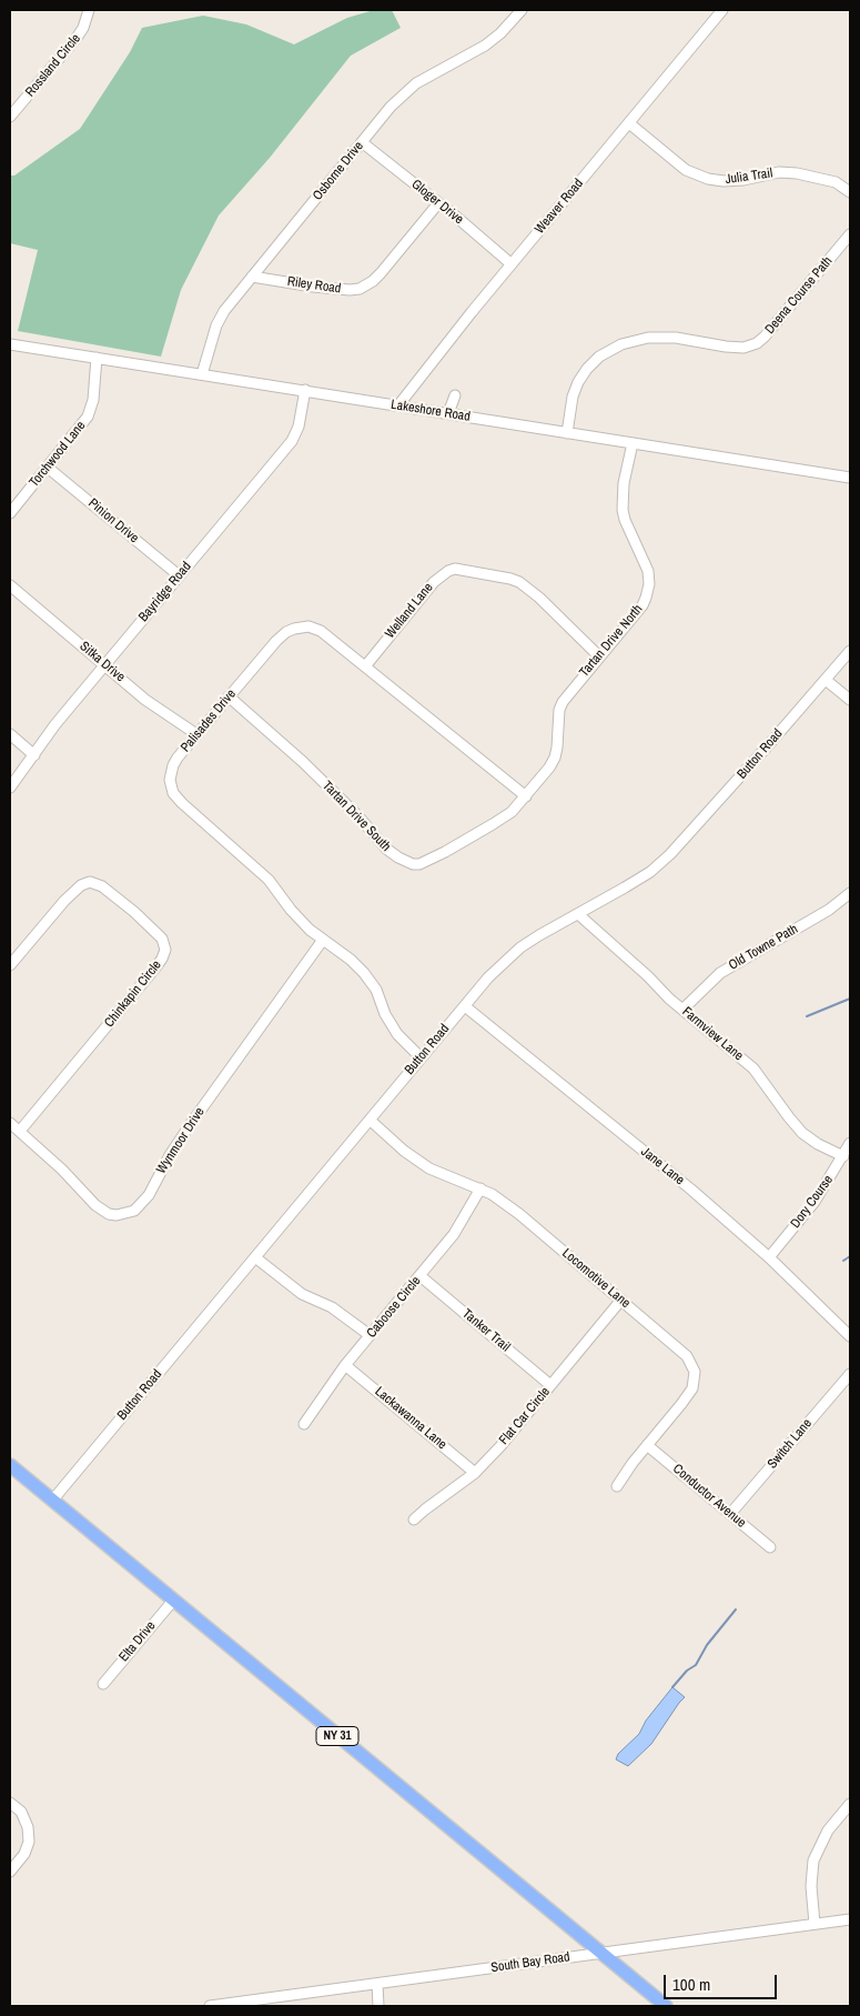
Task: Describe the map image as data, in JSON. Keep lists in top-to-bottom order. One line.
{"streets":{"main road":["NY 31"],"street":["Rossland Circle","Osborne Drive","Julia Trail","Gloger Drive","Weaver Road","Riley Road","Deena Course Path","Lakeshore Road","Torchwood Lane","Pinion Drive","Bayridge Road","Welland Lane","Tartan Drive North","Sitka Drive","Palisades Drive","Button Road","Tartan Drive South","Old Towne Path","Chinkapin Circle","Farmview Lane","Wynmoor Drive","Jane Lane","Dory Course","Locomotive Lane","Caboose Circle","Tanker Trail","Flat Car Circle","Lackawanna Lane","Switch Lane","Conductor Avenue","Elta Drive","South Bay Road"]},"crossings":[["Osborne Drive","Gloger Drive"],["Osborne Drive","Riley Road"],["Osborne Drive","Lakeshore Road"],["Julia Trail","Weaver Road"],["Gloger Drive","Weaver Road"],["Gloger Drive","Riley Road"],["Weaver Road","Lakeshore Road"],["Deena Course Path","Lakeshore Road"],["Lakeshore Road","Torchwood Lane"],["Lakeshore Road","Bayridge Road"],["Lakeshore Road","Tartan Drive North"],["Torchwood Lane","Pinion Drive"],["Pinion Drive","Bayridge Road"],["Bayridge Road","Sitka Drive"],["Welland Lane","Tartan Drive North"],["Welland Lane","Palisades Drive"],["Tartan Drive North","Palisades Drive"],["Tartan Drive North","Tartan Drive South"],["Sitka Drive","Palisades Drive"],["Palisades Drive","Button Road"],["Palisades Drive","Tartan Drive South"],["Palisades Drive","Wynmoor Drive"],["Button Road","Farmview Lane"],["Button Road","Jane Lane"],["Button Road","Locomotive Lane"],["Button Road","NY 31"],["Old Towne Path","Farmview Lane"],["Chinkapin Circle","Wynmoor Drive"],["Farmview Lane","Dory Course"],["Jane Lane","Dory Course"],["Locomotive Lane","Caboose Circle"],["Locomotive Lane","Flat Car Circle"],["Locomotive Lane","Conductor Avenue"],["Caboose Circle","Tanker Trail"],["Caboose Circle","Lackawanna Lane"],["Tanker Trail","Flat Car Circle"],["Flat Car Circle","Lackawanna Lane"],["Switch Lane","Conductor Avenue"],["Elta Drive","NY 31"],["NY 31","South Bay Road"]],"scale_bar":"100 m"}
